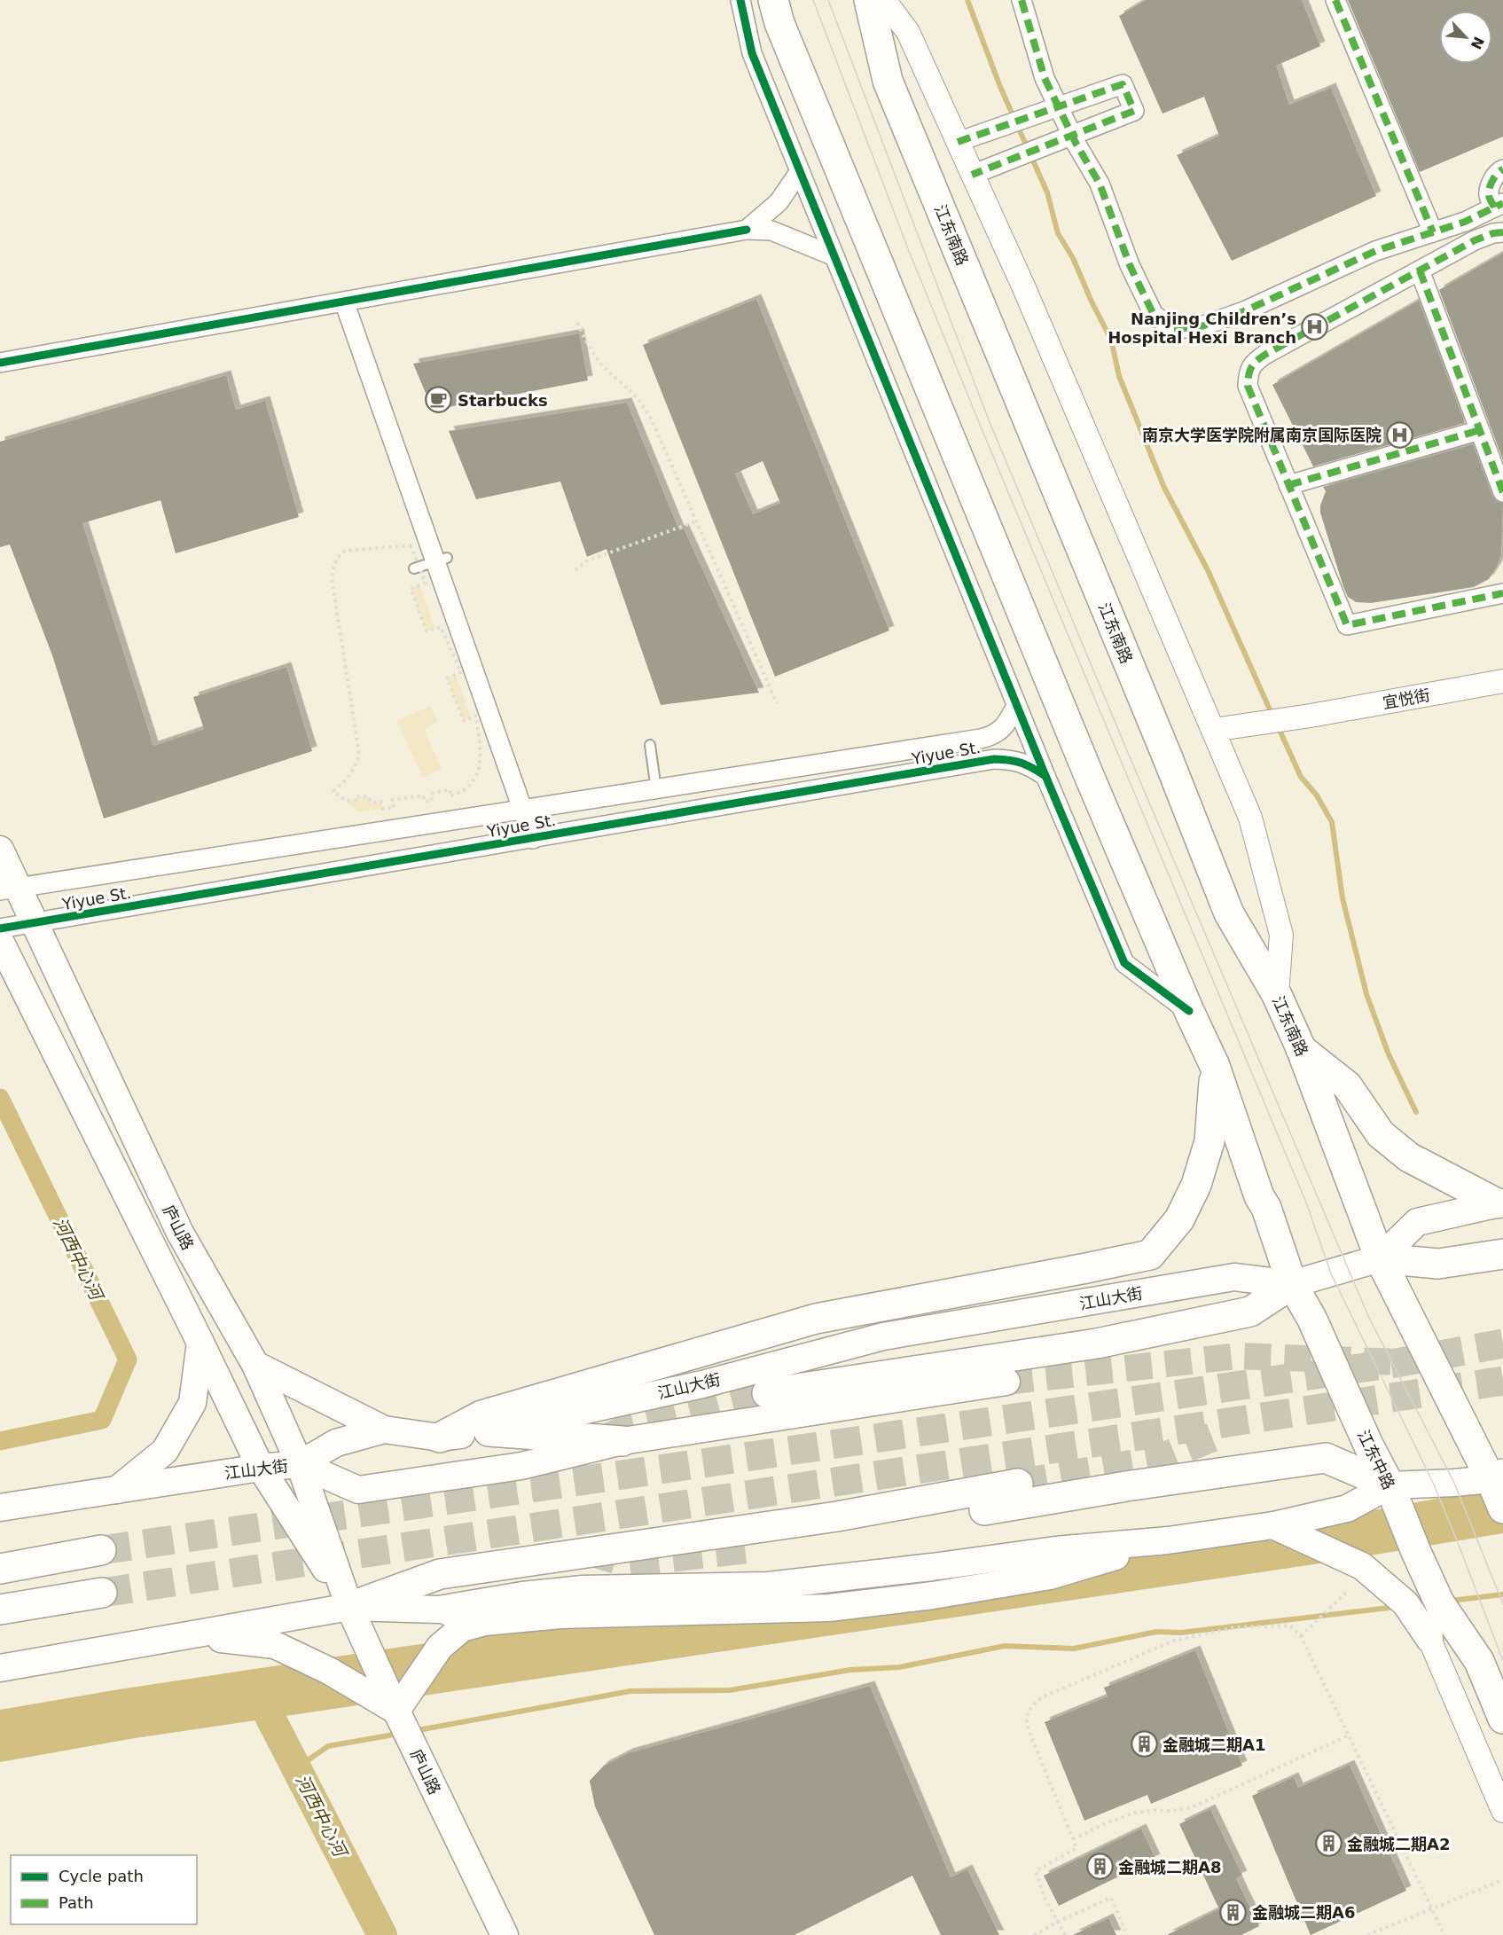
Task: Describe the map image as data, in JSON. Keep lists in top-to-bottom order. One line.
{"streets":{"main road":["江东南路","庐山路","江山大街","江东中路"],"street":["宜悦街","Yiyue St."]},"crossings":[["江东南路","江山大街"],["Yiyue St.","庐山路"],["庐山路","江山大街"],["江山大街","江东中路"]],"water":["河西中心河"],"places":{"hospital":["Nanjing Children’s Hospital Hexi Branch","南京大学医学院附属南京国际医院"],"cafe":["Starbucks"],"building":["金融城二期A1","金融城二期A2","金融城二期A8","金融城二期A6"]},"legend":["Cycle path","Path"],"north":"bottom right"}
